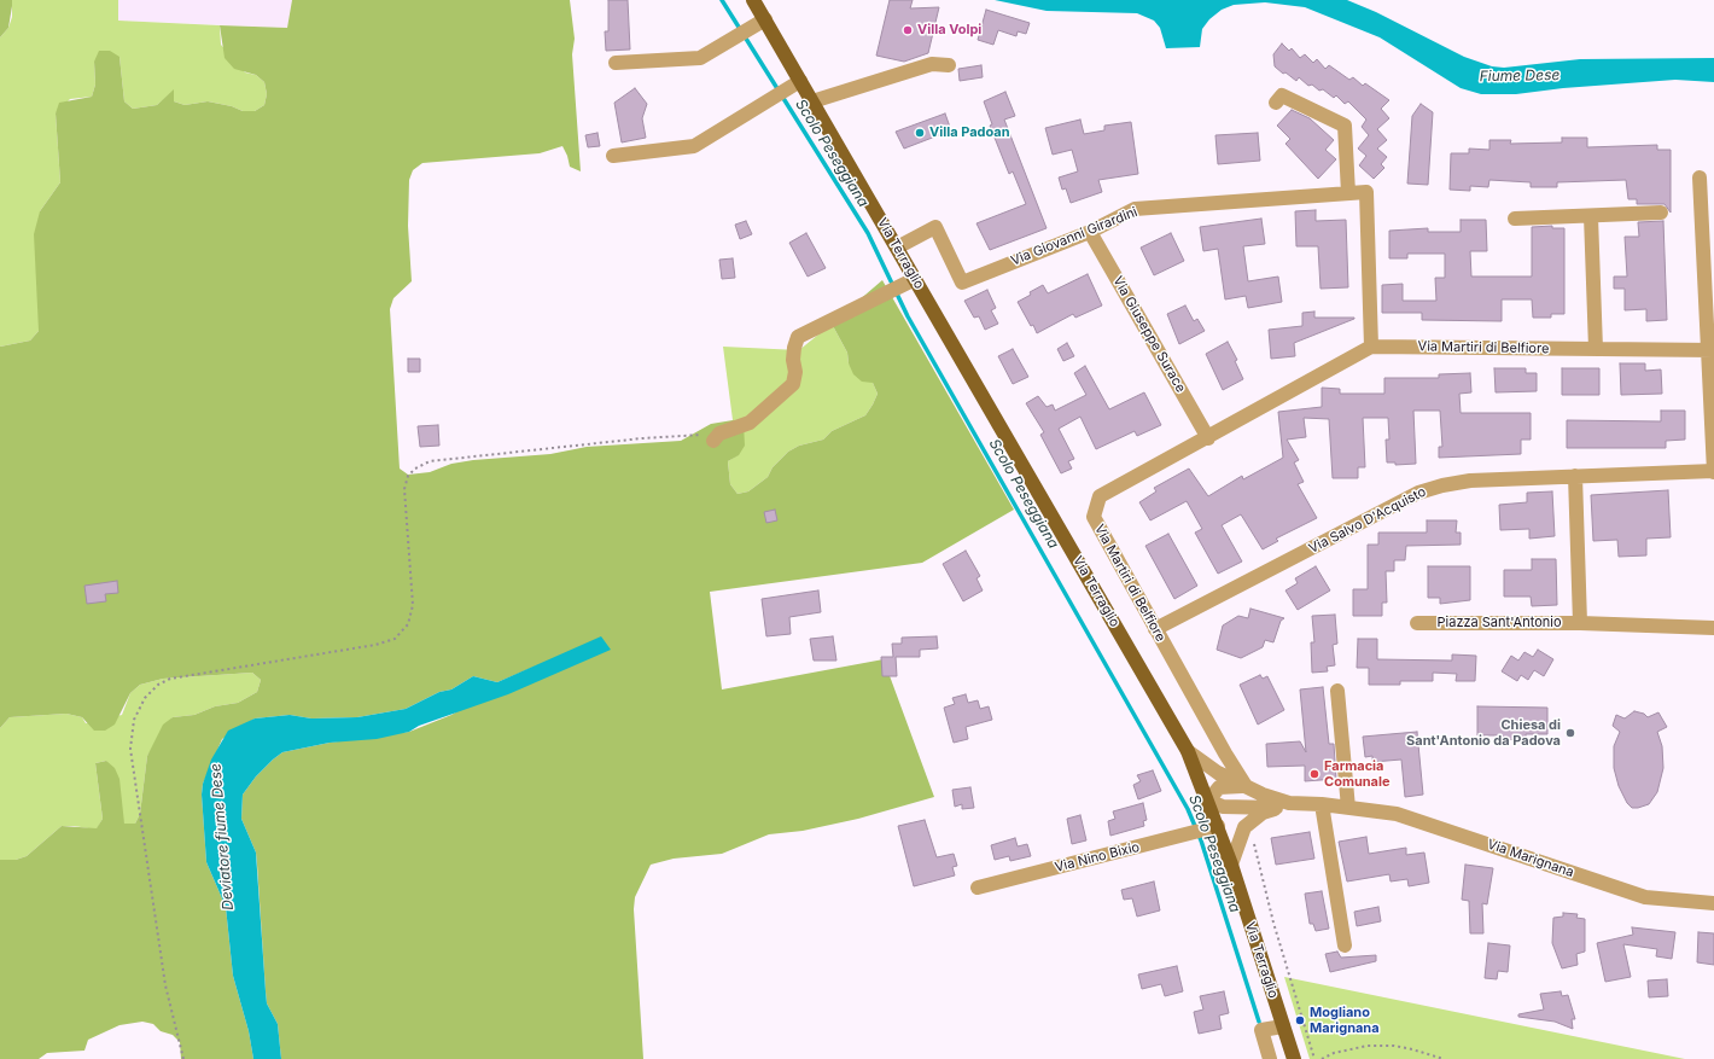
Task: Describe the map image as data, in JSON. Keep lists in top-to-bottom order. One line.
{"streets":{"main road":["Via Terraglio"],"street":["Via Giovanni Girardini","Via Giuseppe Surace","Via Martiri di Belfiore","Via Salvo D'Acquisto","Piazza Sant'Antonio","Via Nino Bixio","Via Marignana"]},"crossings":[["Via Giovanni Girardini","Via Terraglio"],["Via Giovanni Girardini","Via Giuseppe Surace"],["Via Giovanni Girardini","Via Martiri di Belfiore"],["Via Terraglio","Via Nino Bixio"],["Via Terraglio","Via Marignana"],["Via Giuseppe Surace","Via Martiri di Belfiore"],["Via Martiri di Belfiore","Via Salvo D'Acquisto"],["Via Martiri di Belfiore","Via Marignana"],["Via Salvo D'Acquisto","Piazza Sant'Antonio"]],"water":["Fiume Dese","Scolo Peseggiana","Deviatore fiume Dese"],"places":["Villa Volpi","Villa Padoan","Chiesa di Sant'Antonio da Padova","Farmacia Comunale","Mogliano Marignana"]}
